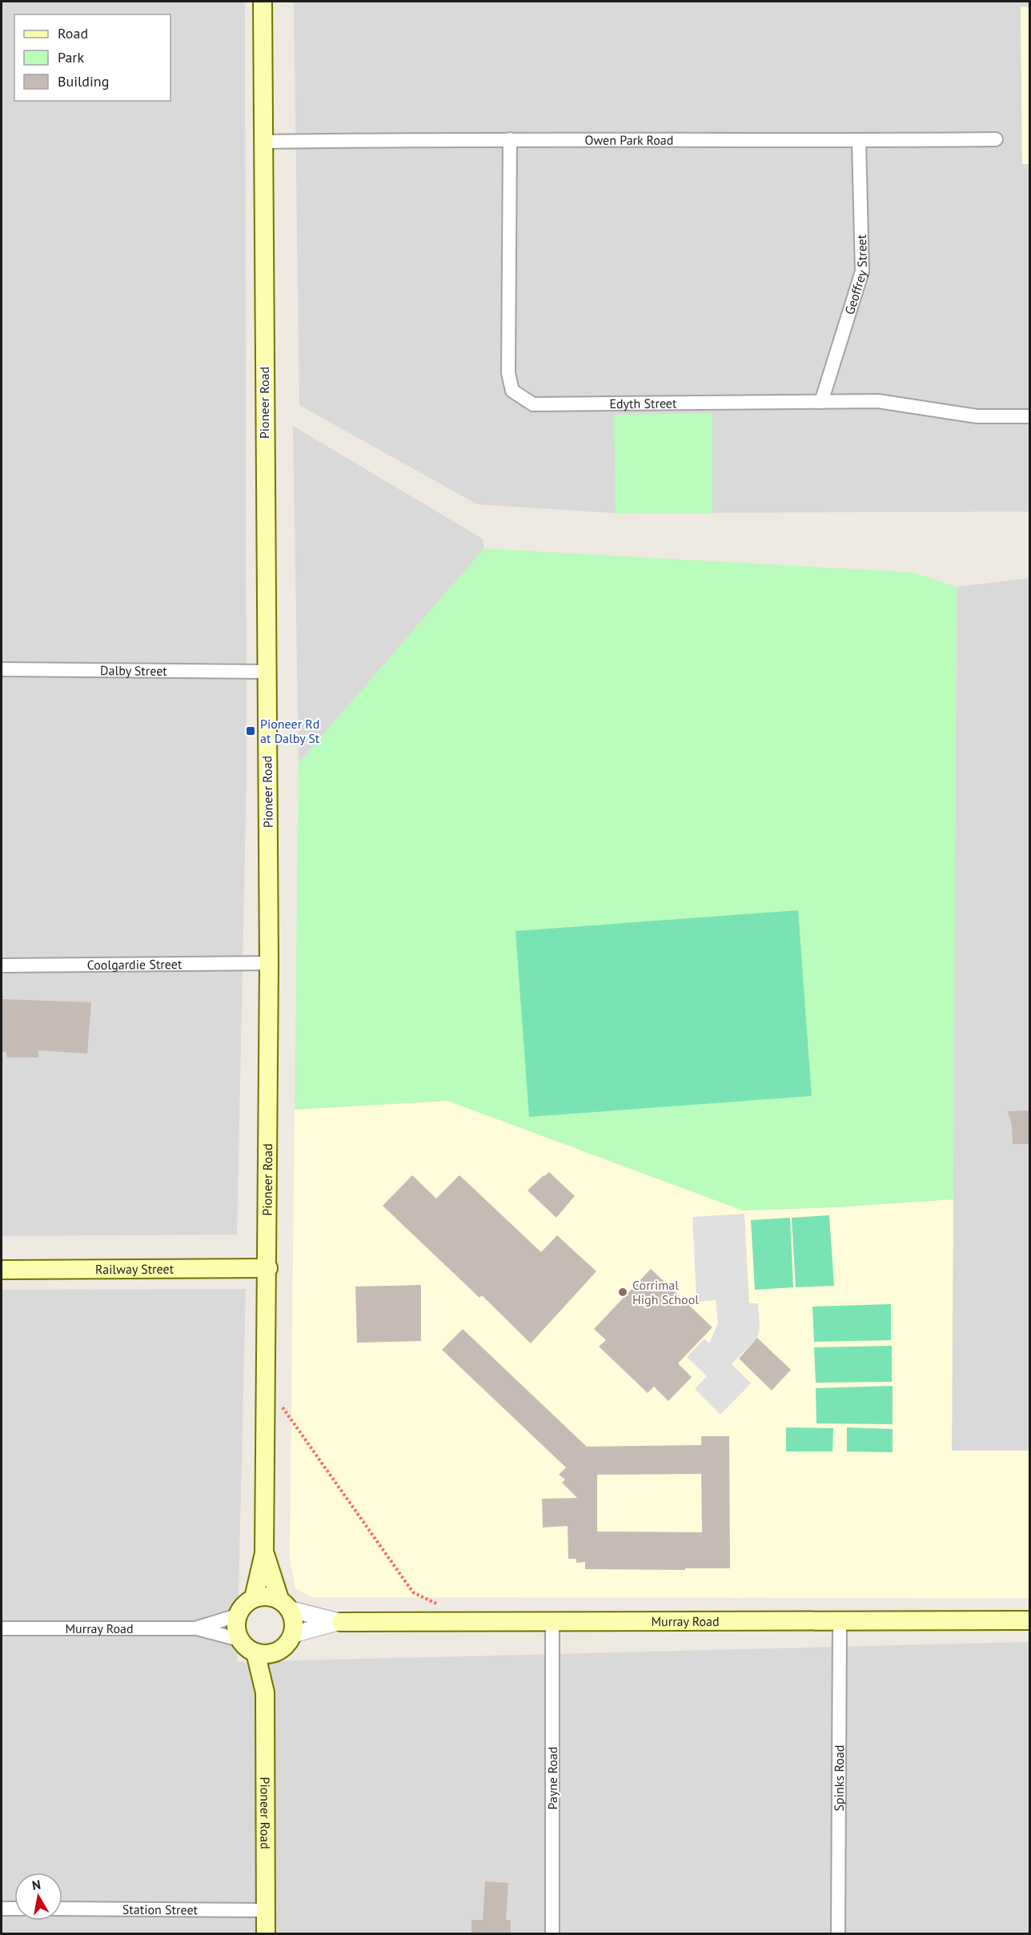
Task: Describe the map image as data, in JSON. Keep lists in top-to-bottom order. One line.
{"streets":{"main road":["Pioneer Road","Railway Street","Murray Road"],"street":["Owen Park Road","Geoffrey Street","Edyth Street","Dalby Street","Coolgardie Street","Spinks Road","Payne Road","Station Street"]},"crossings":[["Owen Park Road","Geoffrey Street"],["Owen Park Road","Pioneer Road"],["Owen Park Road","Edyth Street"],["Geoffrey Street","Edyth Street"],["Pioneer Road","Dalby Street"],["Pioneer Road","Coolgardie Street"],["Pioneer Road","Railway Street"],["Pioneer Road","Murray Road"],["Pioneer Road","Station Street"],["Murray Road","Spinks Road"],["Murray Road","Payne Road"]],"places":{"transit":["Pioneer Rd at Dalby St"],"other":["Corrimal High School"]},"legend":["Road","Park","Building"],"north":"top"}
